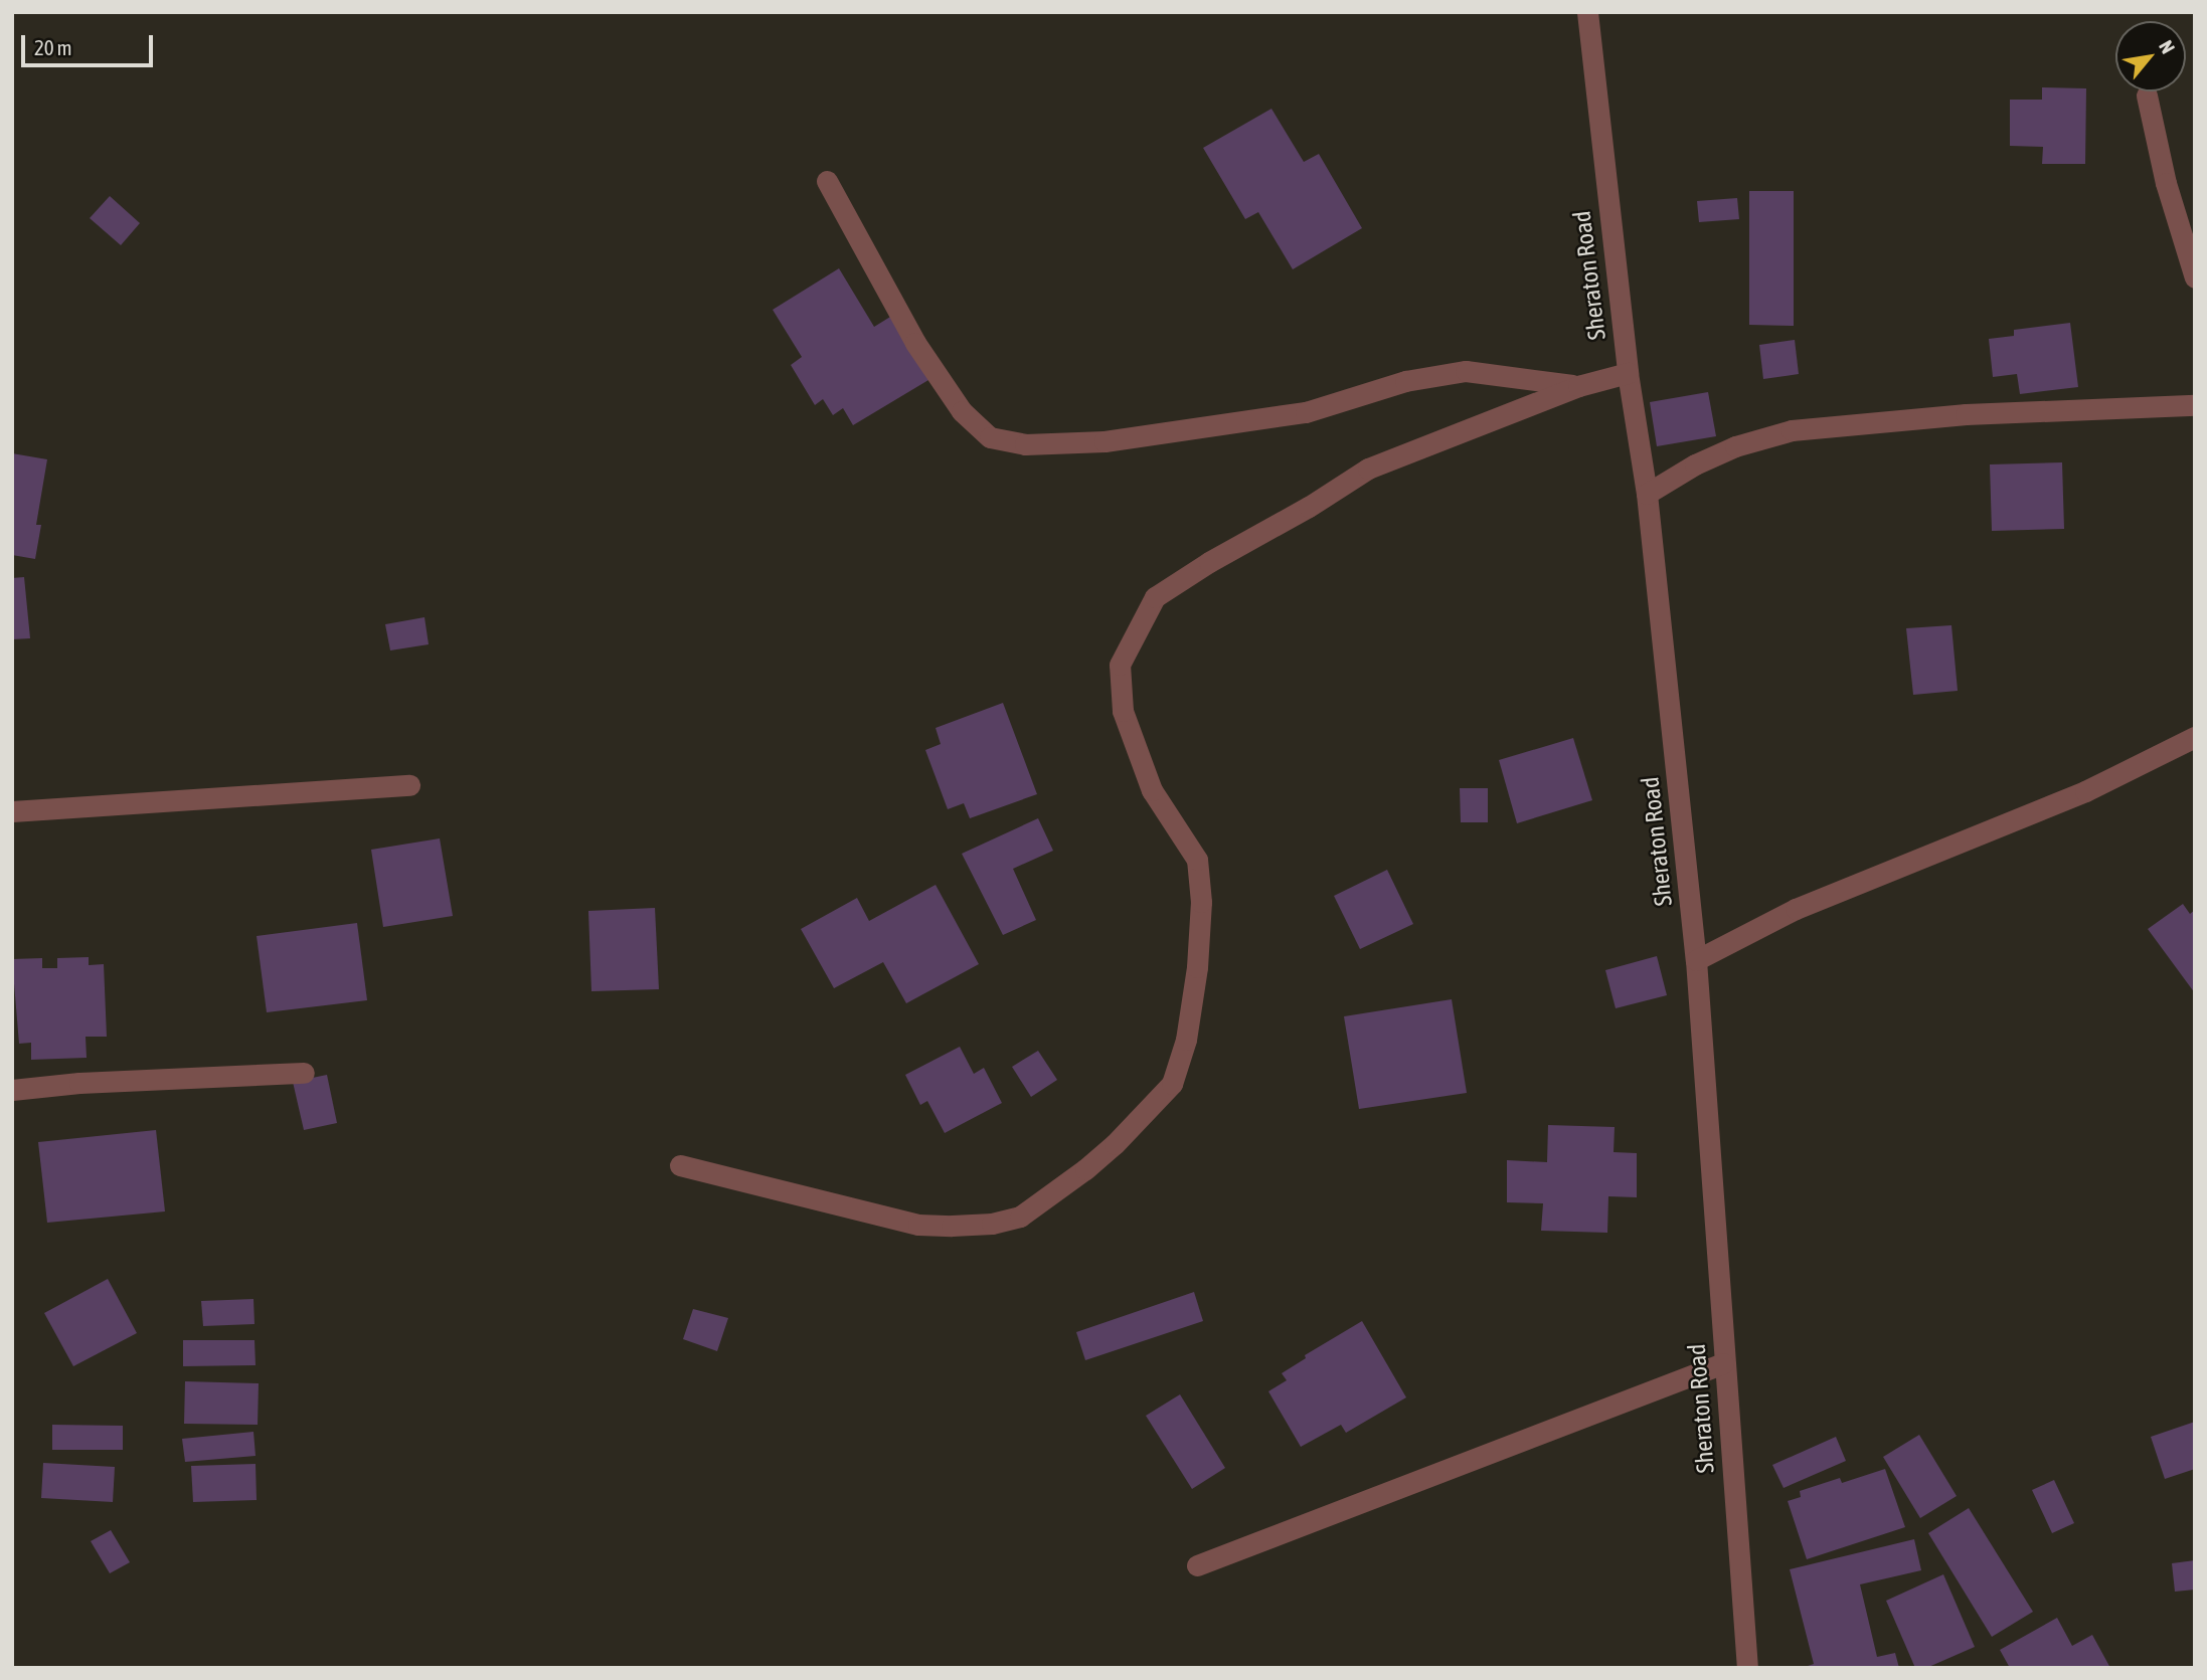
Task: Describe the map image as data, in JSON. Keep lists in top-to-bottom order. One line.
{"streets":{"street":["Sheraton Road"]},"scale_bar":"20 m","north":"top right"}
